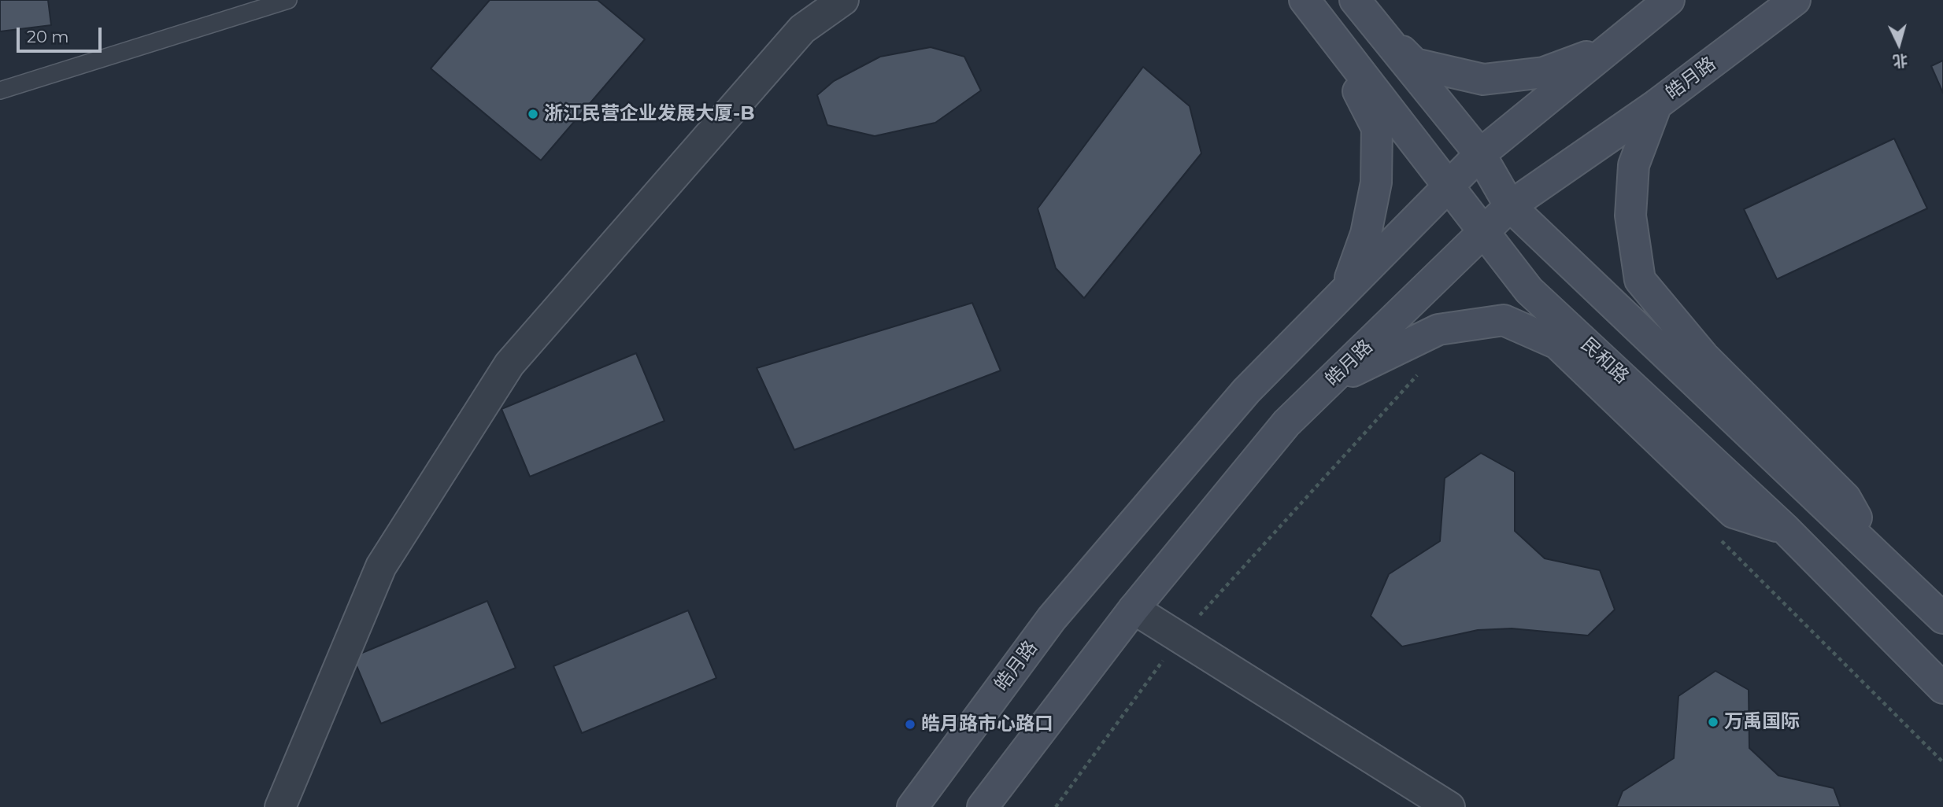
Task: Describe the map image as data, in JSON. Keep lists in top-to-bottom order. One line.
{"streets":{"main road":["皓月路","民和路"]},"crossings":[["皓月路","民和路"]],"places":["浙江民营企业发展大厦-B","万禹国际","皓月路市心路口"],"scale_bar":"20 m","north":"bottom"}
